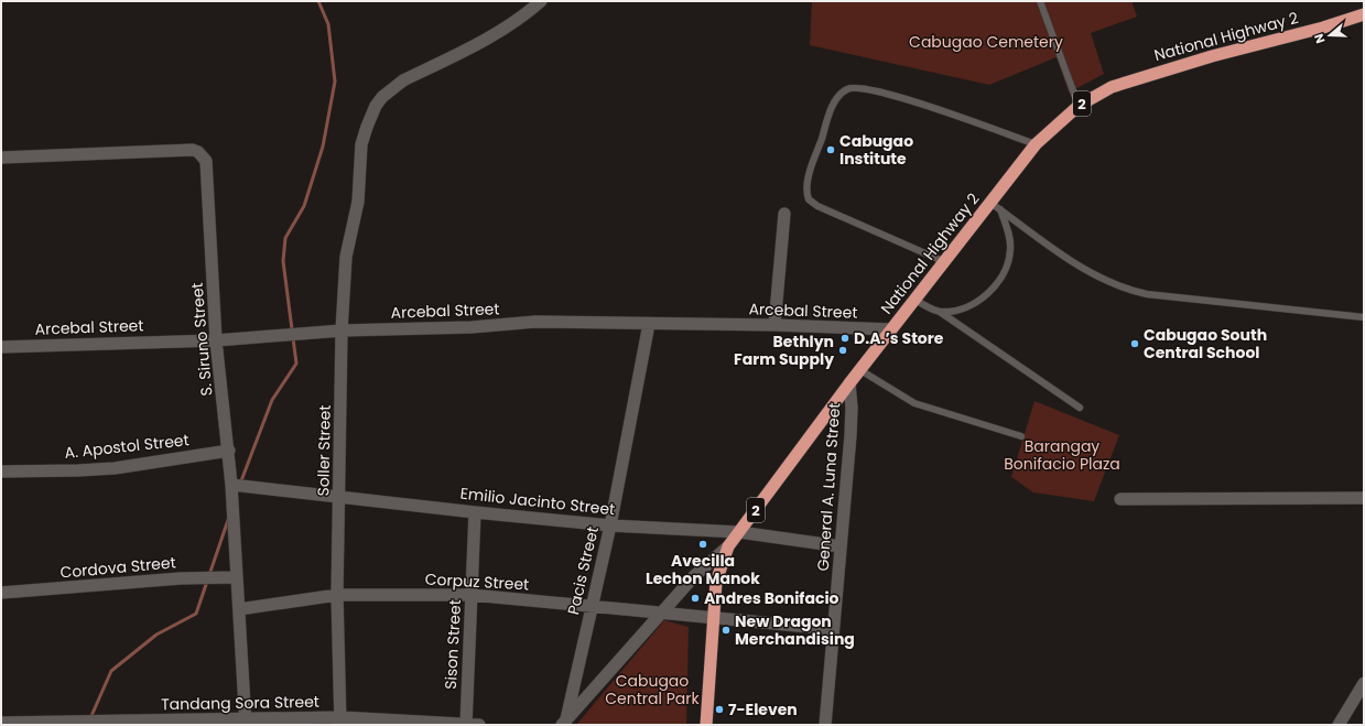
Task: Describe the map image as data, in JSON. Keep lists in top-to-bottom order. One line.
{"streets":{"highway":["National Highway 2","2"],"street":["Arcebal Street","S. Siruno Street","A. Apostol Street","Soller Street","General A. Luna Street","Emilio Jacinto Street","Cordova Street","Pacis Street","Corpuz Street","Sison Street","Tandang Sora Street"]},"crossings":[["National Highway 2","Arcebal Street"],["National Highway 2","General A. Luna Street"],["National Highway 2","Emilio Jacinto Street"],["National Highway 2","Corpuz Street"],["Arcebal Street","S. Siruno Street"],["Arcebal Street","Soller Street"],["Arcebal Street","Pacis Street"],["S. Siruno Street","A. Apostol Street"],["S. Siruno Street","Emilio Jacinto Street"],["S. Siruno Street","Cordova Street"],["S. Siruno Street","Corpuz Street"],["S. Siruno Street","Tandang Sora Street"],["Soller Street","Emilio Jacinto Street"],["Soller Street","Corpuz Street"],["Soller Street","Tandang Sora Street"],["General A. Luna Street","Emilio Jacinto Street"],["General A. Luna Street","Corpuz Street"],["Emilio Jacinto Street","Pacis Street"],["Emilio Jacinto Street","Sison Street"],["Pacis Street","Corpuz Street"],["Corpuz Street","Sison Street"],["Sison Street","Tandang Sora Street"]],"parks":["Cabugao Cemetery","Barangay Bonifacio Plaza","Cabugao Central Park"],"places":["Cabugao Institute","D.A.’s Store","Cabugao South Central School","Bethlyn Farm Supply","Avecilla Lechon Manok","Andres Bonifacio","New Dragon Merchandising","7-Eleven"],"north":"left"}
